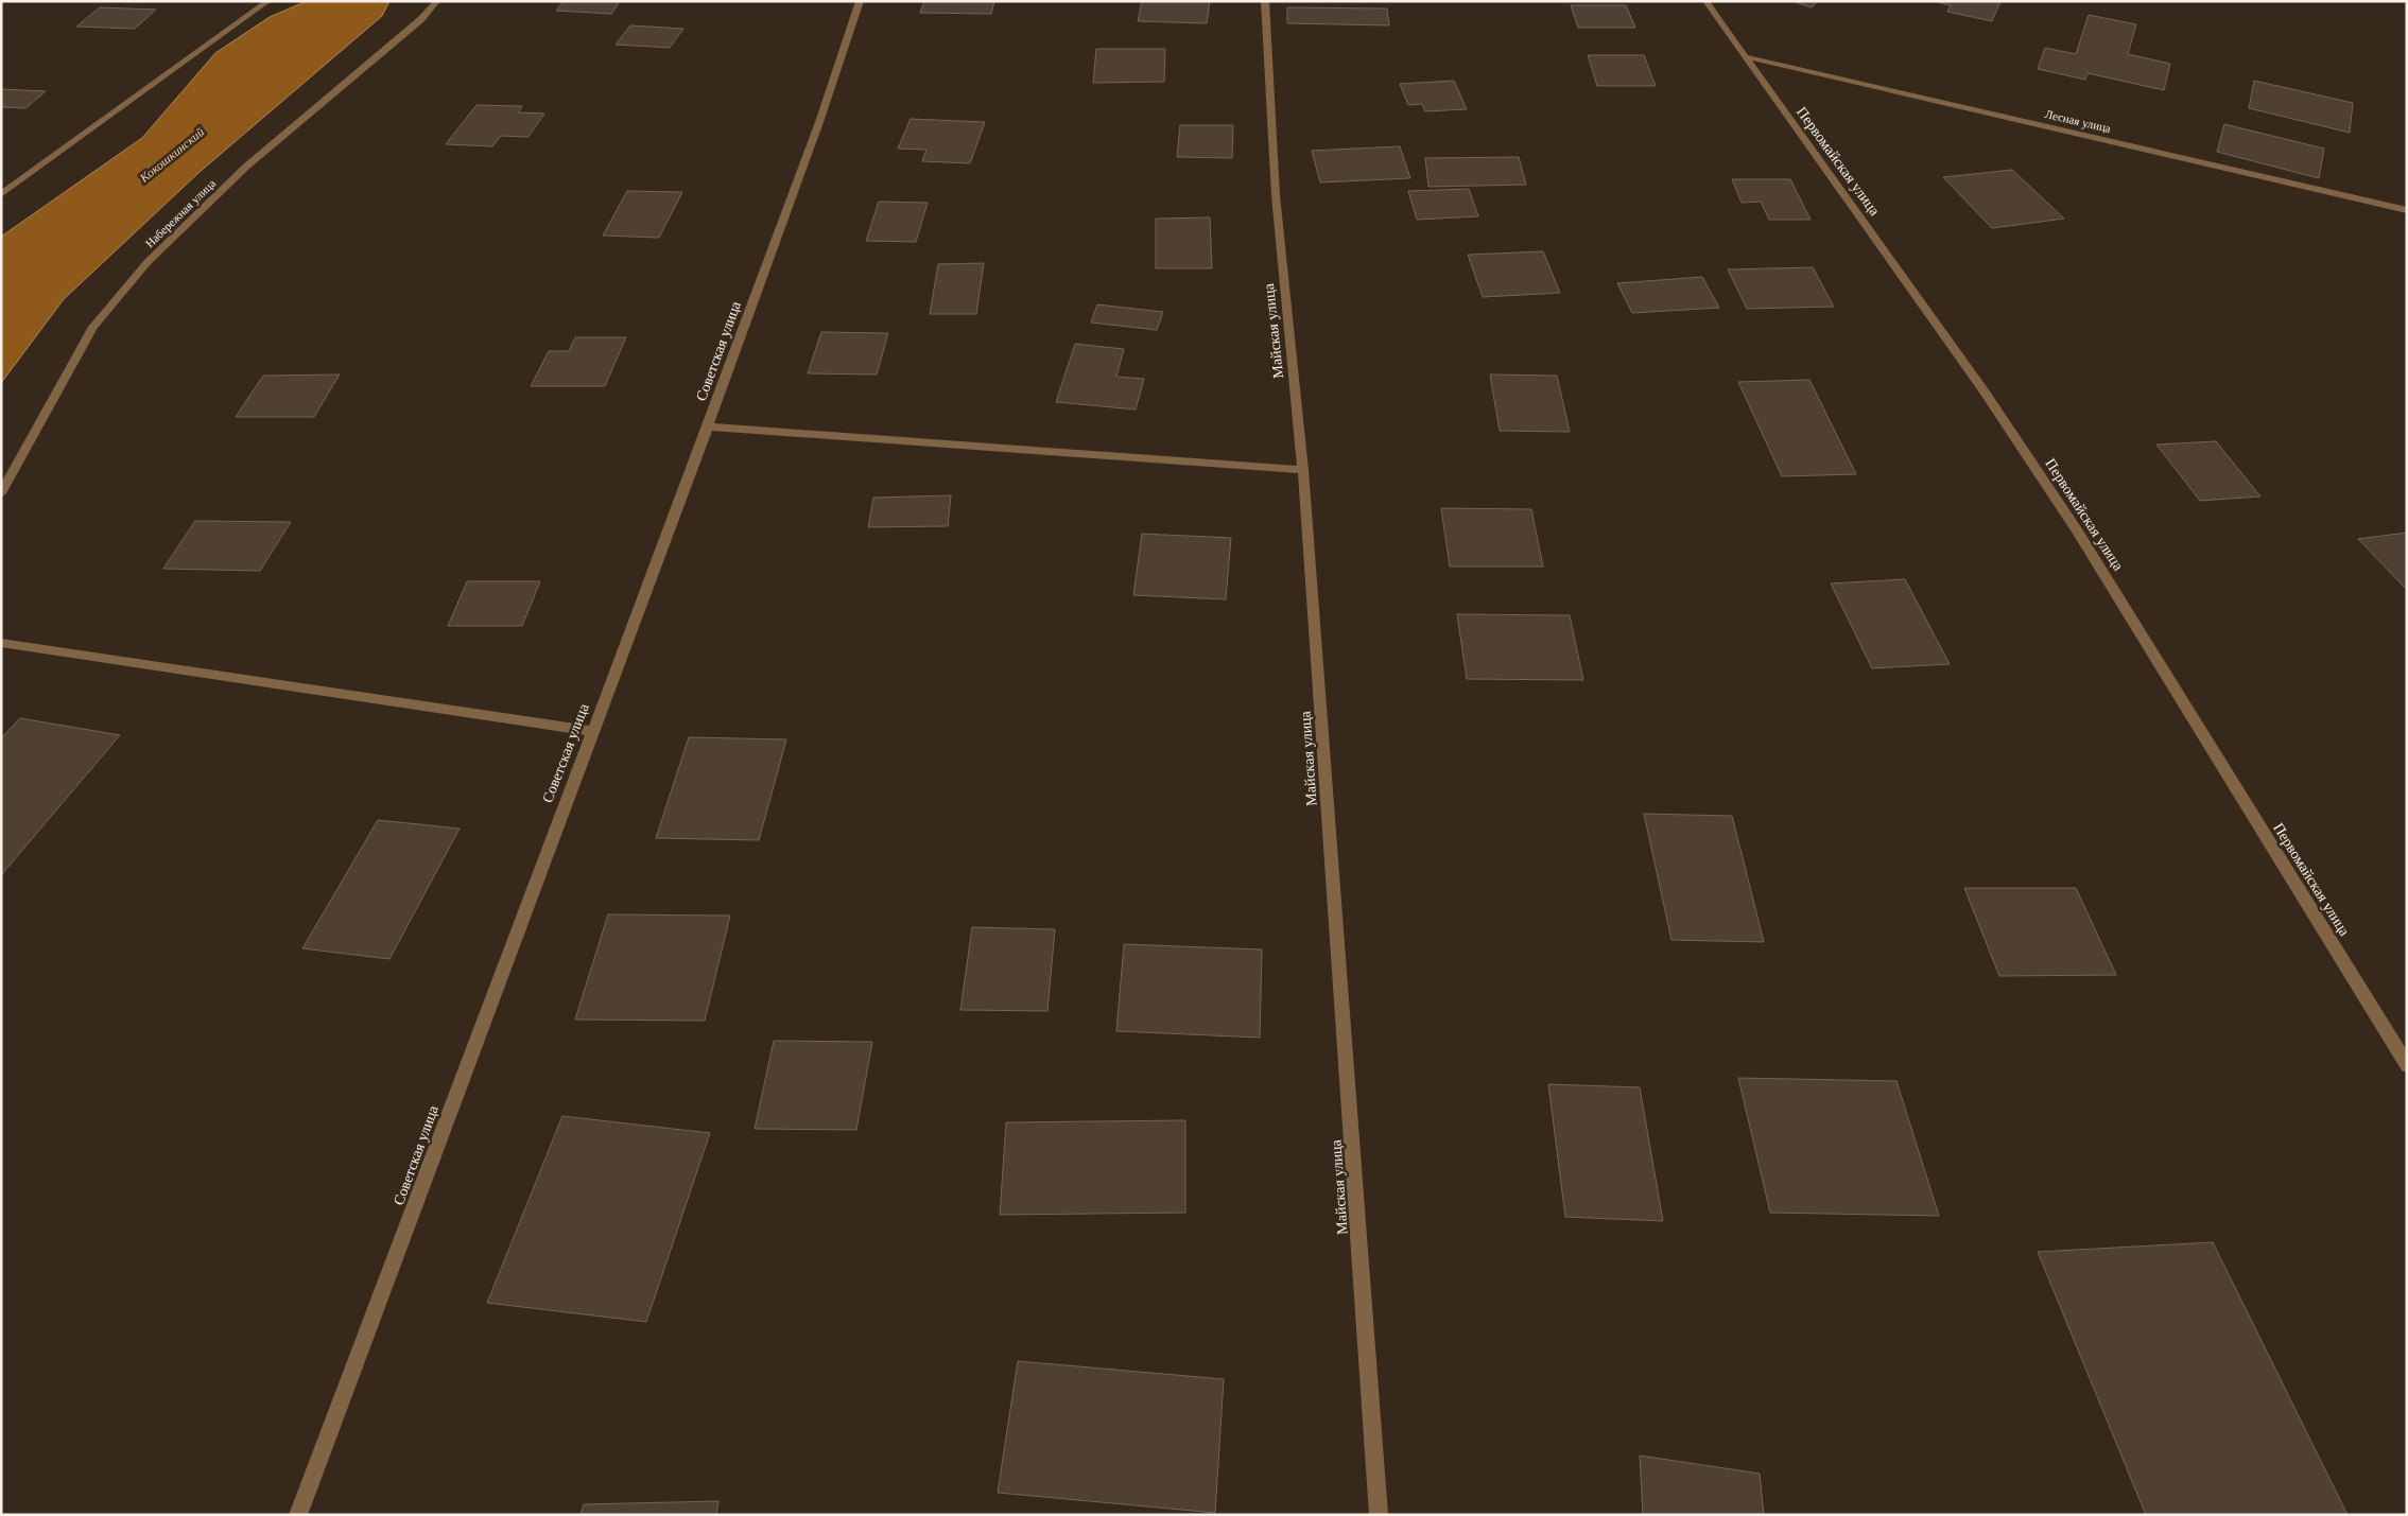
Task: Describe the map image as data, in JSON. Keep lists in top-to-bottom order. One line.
{"streets":{"street":["Лесная улица","Первомайская улица","Набережная улица","Майская улица","Советская улица"]},"crossings":[["Лесная улица","Первомайская улица"]],"water":["Кокошкинский"]}
